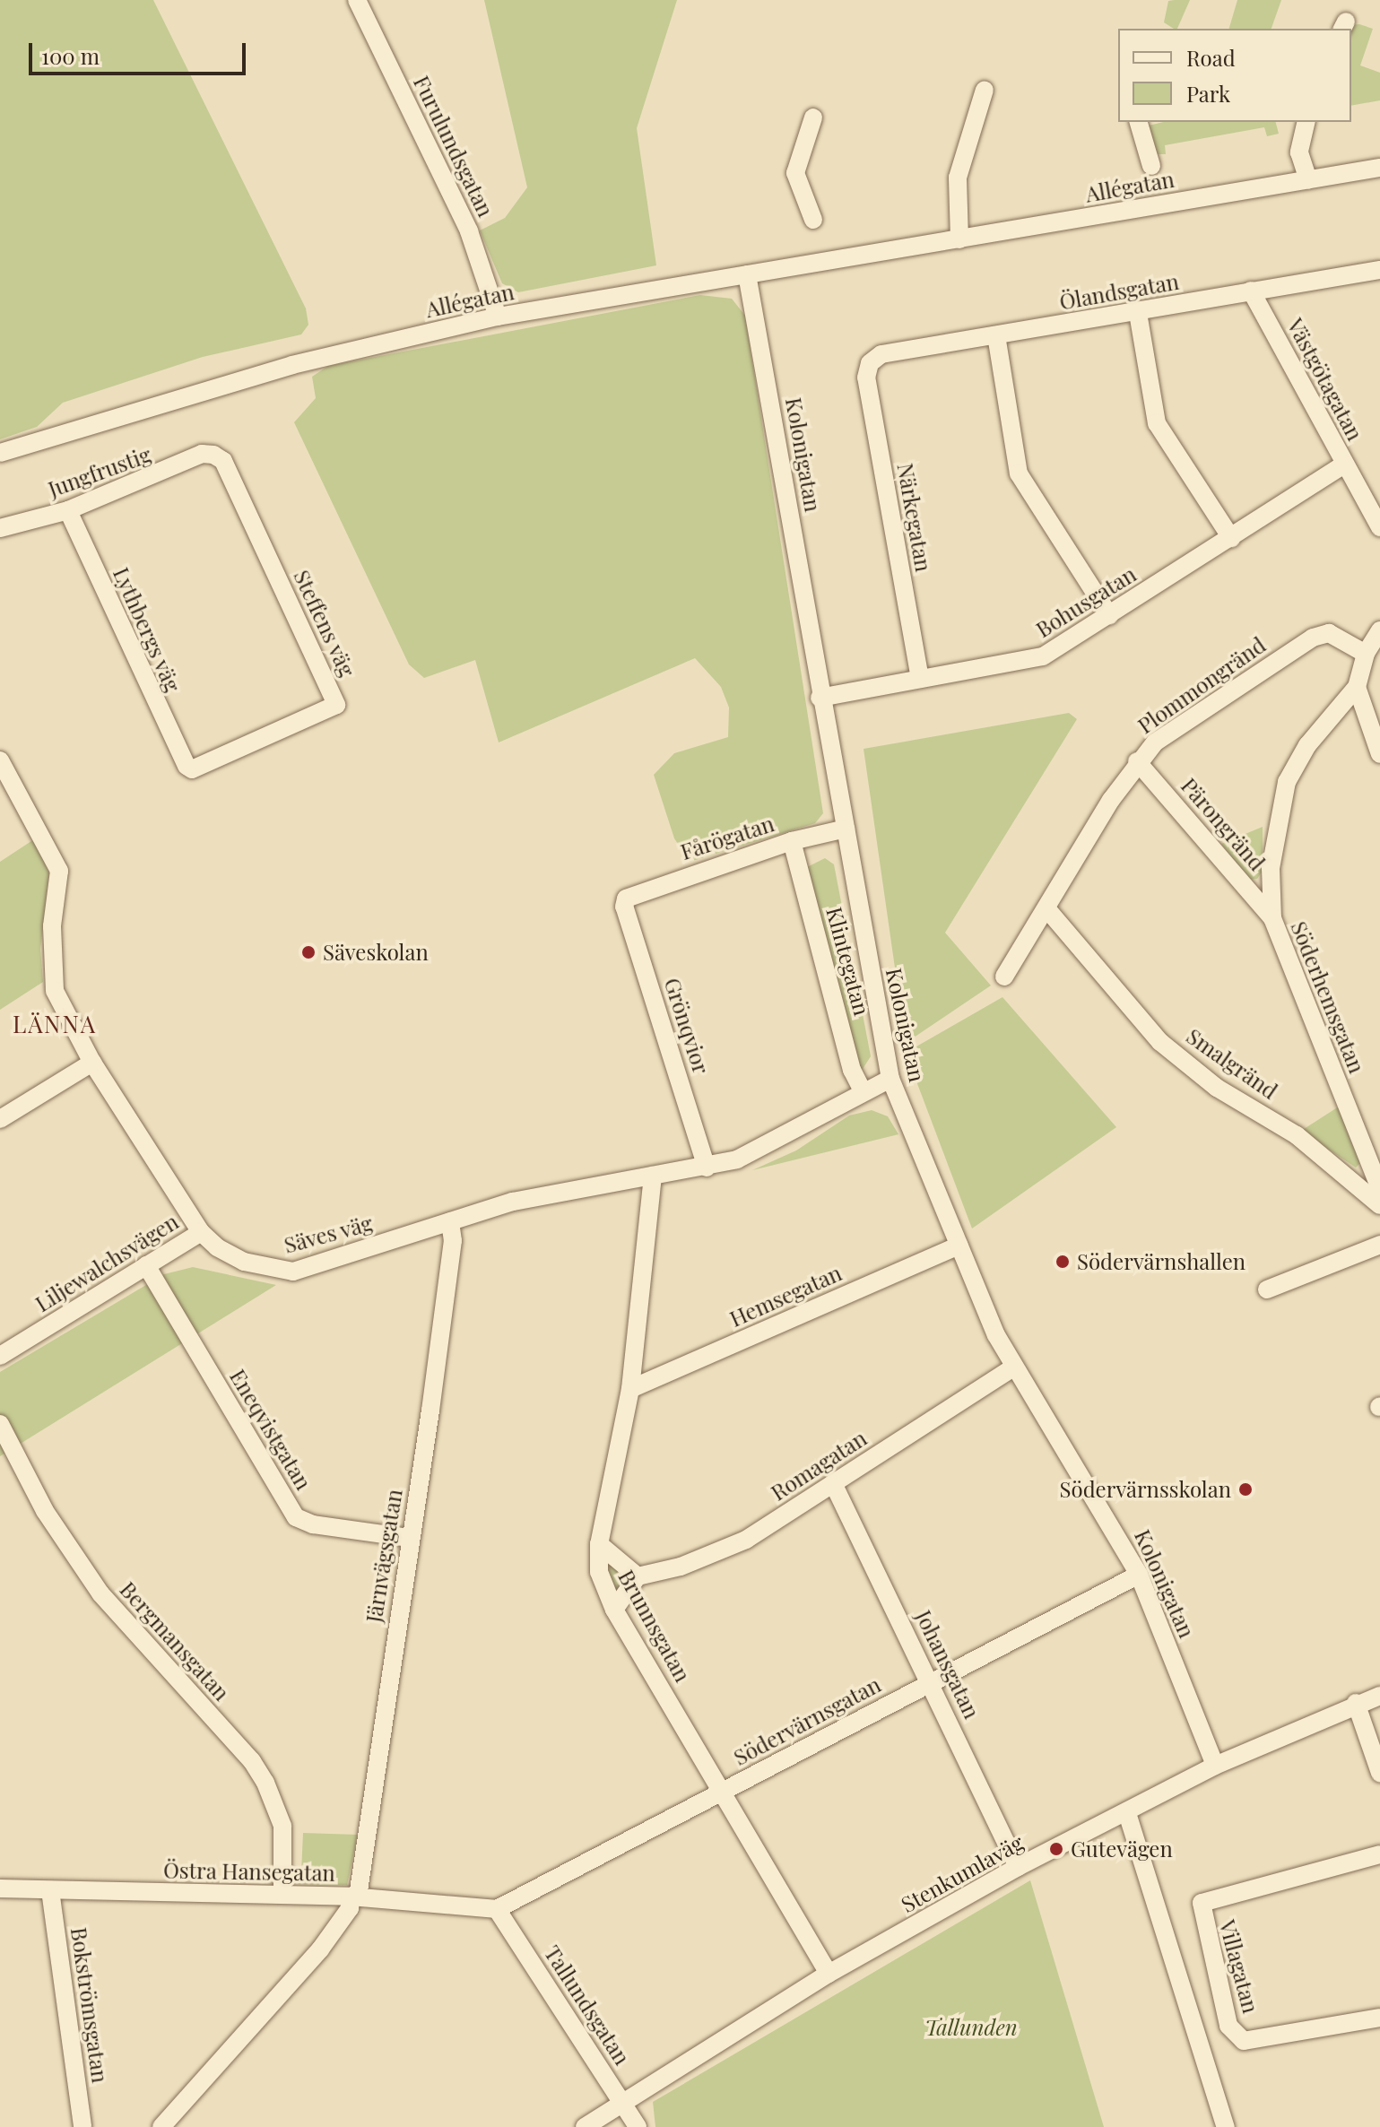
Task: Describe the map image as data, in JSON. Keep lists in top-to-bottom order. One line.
{"streets":{"street":["Furulundsgatan","Allégatan","Ölandsgatan","Västgötagatan","Kolonigatan","Jungfrustig","Närkegatan","Bohusgatan","Steffens väg","Lythbergs väg","Plommongränd","Pärongränd","Fårögatan","Klintegatan","Söderhemsgatan","Grönqvior","Smalgränd","Säves väg","Liljewalchsvägen","Hemsegatan","Eneqvistgatan","Romagatan","Järnvägsgatan","Brunnsgatan","Bergmansgatan","Johansgatan","Södervärnsgatan","Östra Hansegatan","Stenkumlaväg","Villagatan","Bokströmsgatan","Tallundsgatan"]},"crossings":[["Furulundsgatan","Allégatan"],["Allégatan","Kolonigatan"],["Ölandsgatan","Västgötagatan"],["Ölandsgatan","Närkegatan"],["Västgötagatan","Bohusgatan"],["Kolonigatan","Bohusgatan"],["Kolonigatan","Fårögatan"],["Kolonigatan","Säves väg"],["Kolonigatan","Hemsegatan"],["Kolonigatan","Romagatan"],["Kolonigatan","Södervärnsgatan"],["Kolonigatan","Stenkumlaväg"],["Jungfrustig","Steffens väg"],["Jungfrustig","Lythbergs väg"],["Närkegatan","Bohusgatan"],["Steffens väg","Lythbergs väg"],["Plommongränd","Pärongränd"],["Plommongränd","Söderhemsgatan"],["Plommongränd","Smalgränd"],["Pärongränd","Söderhemsgatan"],["Fårögatan","Klintegatan"],["Fårögatan","Grönqvior"],["Klintegatan","Säves väg"],["Grönqvior","Säves väg"],["Säves väg","Liljewalchsvägen"],["Säves väg","Järnvägsgatan"],["Säves väg","Brunnsgatan"],["Liljewalchsvägen","Eneqvistgatan"],["Hemsegatan","Brunnsgatan"],["Eneqvistgatan","Järnvägsgatan"],["Romagatan","Johansgatan"],["Järnvägsgatan","Östra Hansegatan"],["Brunnsgatan","Södervärnsgatan"],["Brunnsgatan","Stenkumlaväg"],["Bergmansgatan","Östra Hansegatan"],["Johansgatan","Södervärnsgatan"],["Johansgatan","Stenkumlaväg"],["Södervärnsgatan","Östra Hansegatan"],["Södervärnsgatan","Tallundsgatan"],["Östra Hansegatan","Bokströmsgatan"],["Östra Hansegatan","Tallundsgatan"],["Stenkumlaväg","Tallundsgatan"]],"districts":["LÄNNA"],"parks":["Tallunden"],"places":["Säveskolan","Södervärnshallen","Södervärnsskolan","Gutevägen"],"legend":["Road","Park"],"scale_bar":"100 m"}
